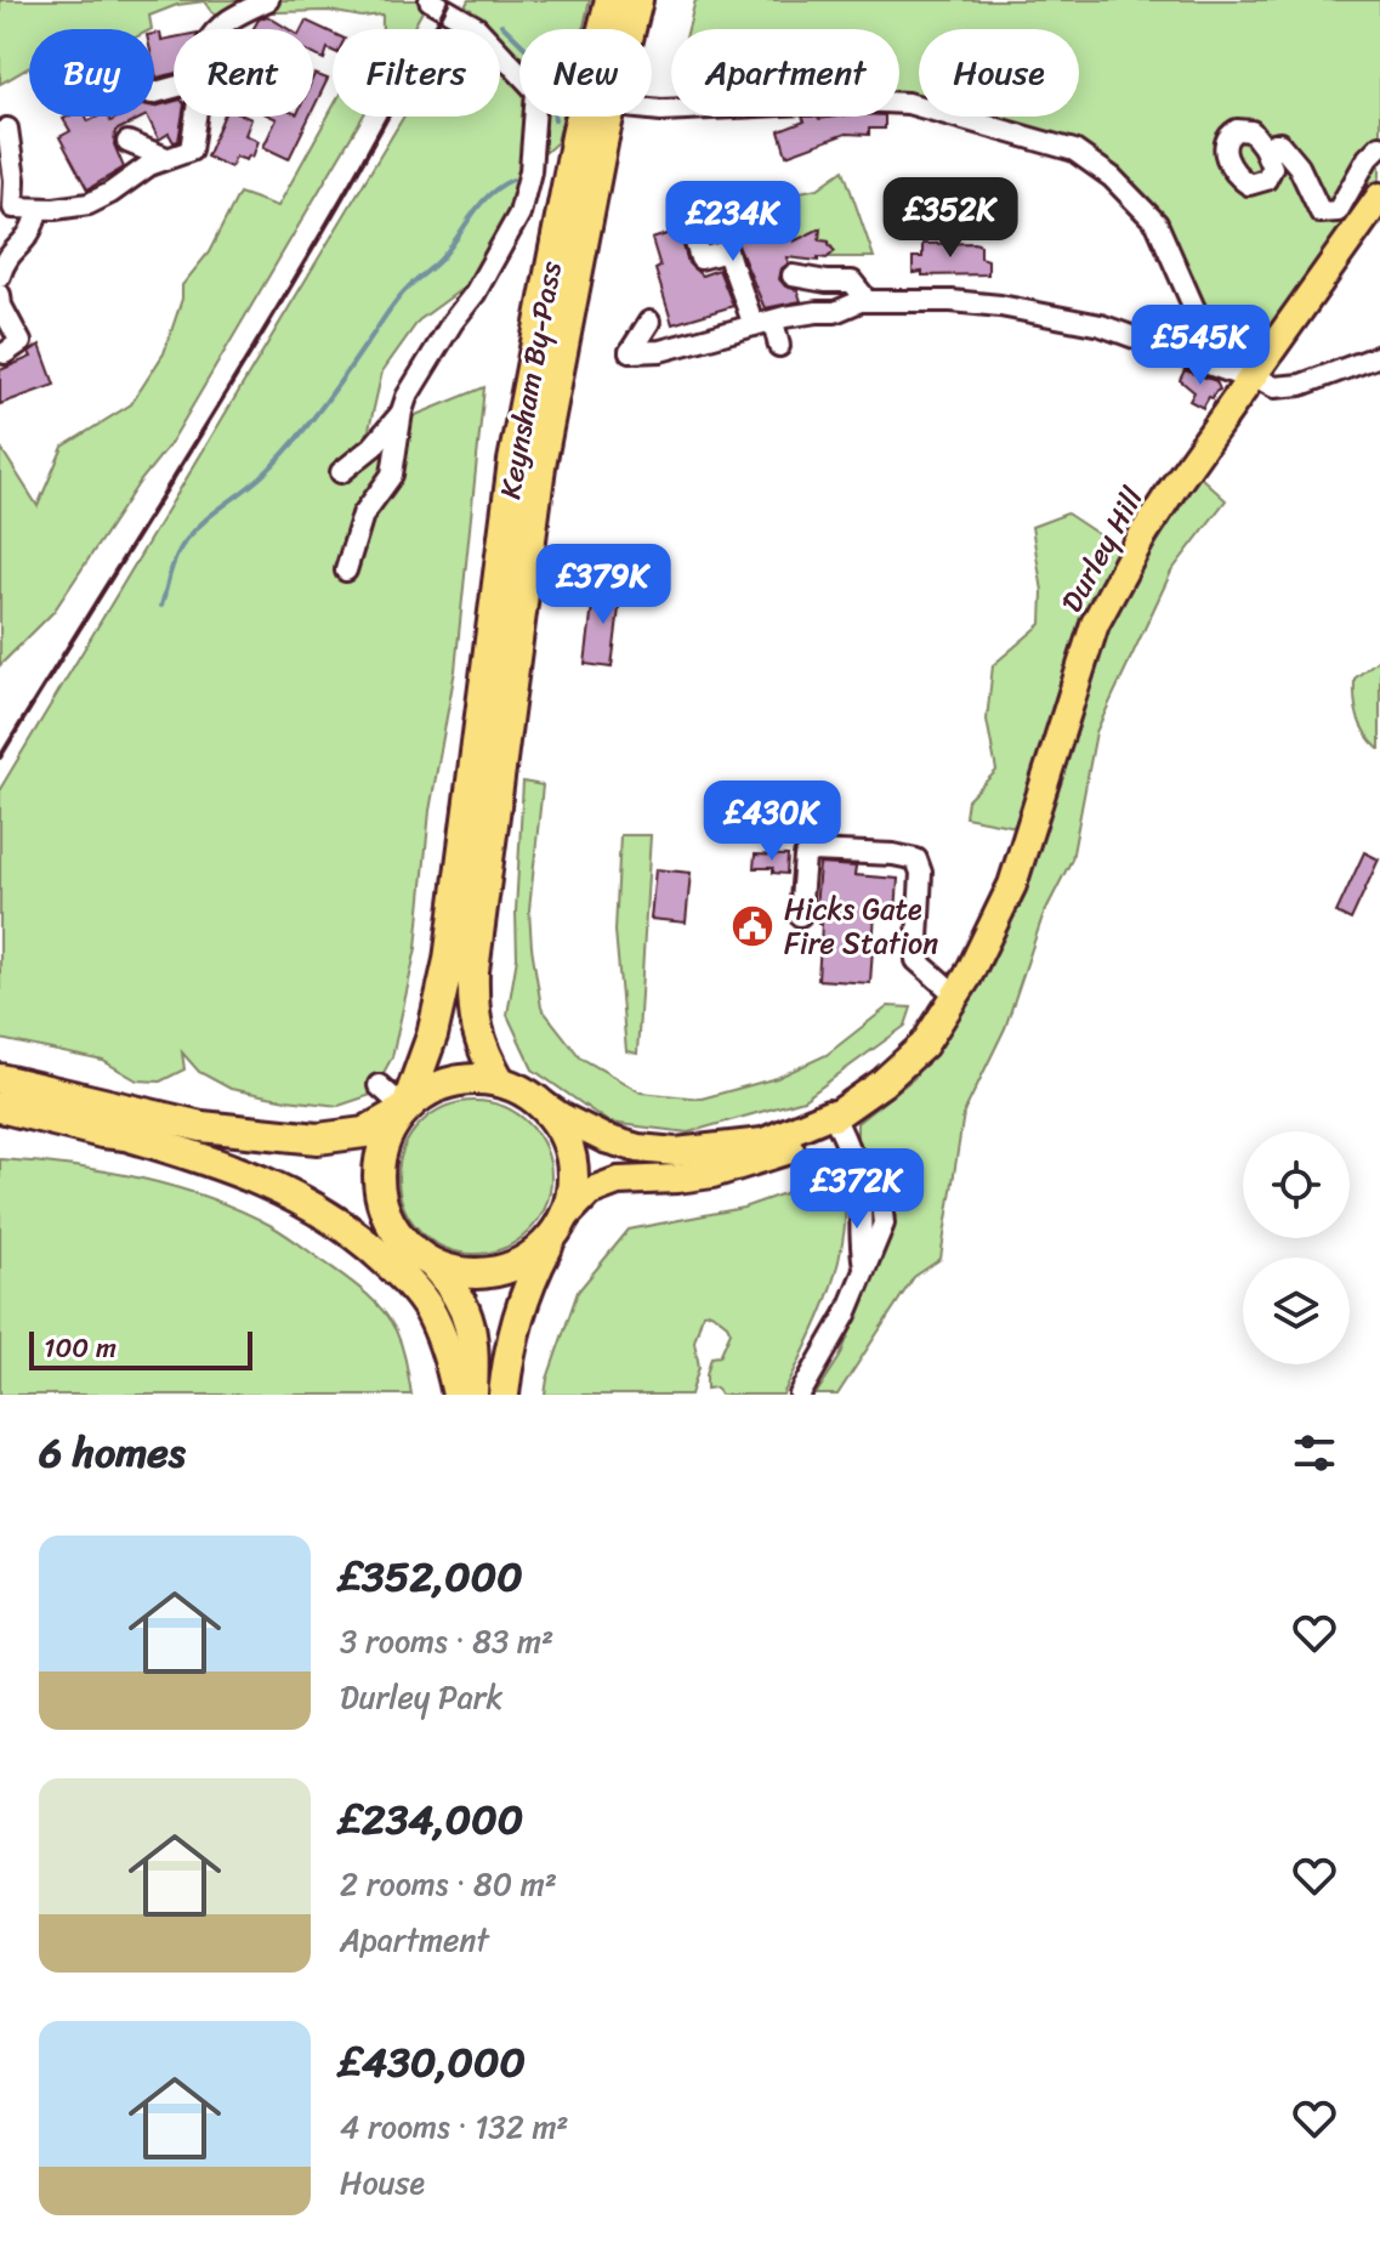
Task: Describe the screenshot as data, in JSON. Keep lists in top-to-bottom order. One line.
{"streets":{"highway":["Keynsham By-Pass"],"main road":["Durley Hill"]},"places":{"public building":["Hicks Gate Fire Station"]},"scale_bar":"100 m","page":{"chip":["Buy","Rent","Filters","New","Apartment","House"],"price":["£352K","£234K","£545K","£379K","£430K","£372K"],"scale":"100 m","heading":"6 homes","list":[{"name":"£352,000","note":"3 rooms · 83 m² · Durley Park"},{"name":"£234,000","note":"2 rooms · 80 m² · Apartment"},{"name":"£430,000","note":"4 rooms · 132 m² · House"}]}}
